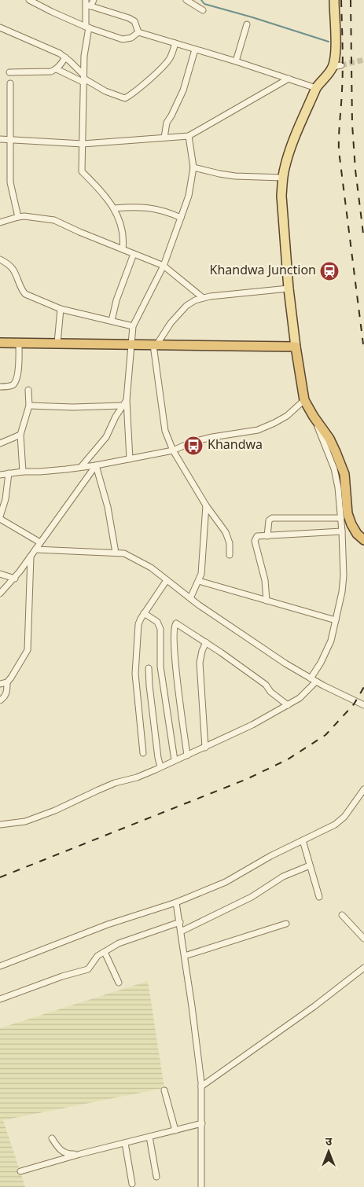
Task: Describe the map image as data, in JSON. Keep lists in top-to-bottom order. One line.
{"places":{"station":["Khandwa Junction"],"bus stop":["Khandwa"]},"north":"top"}
